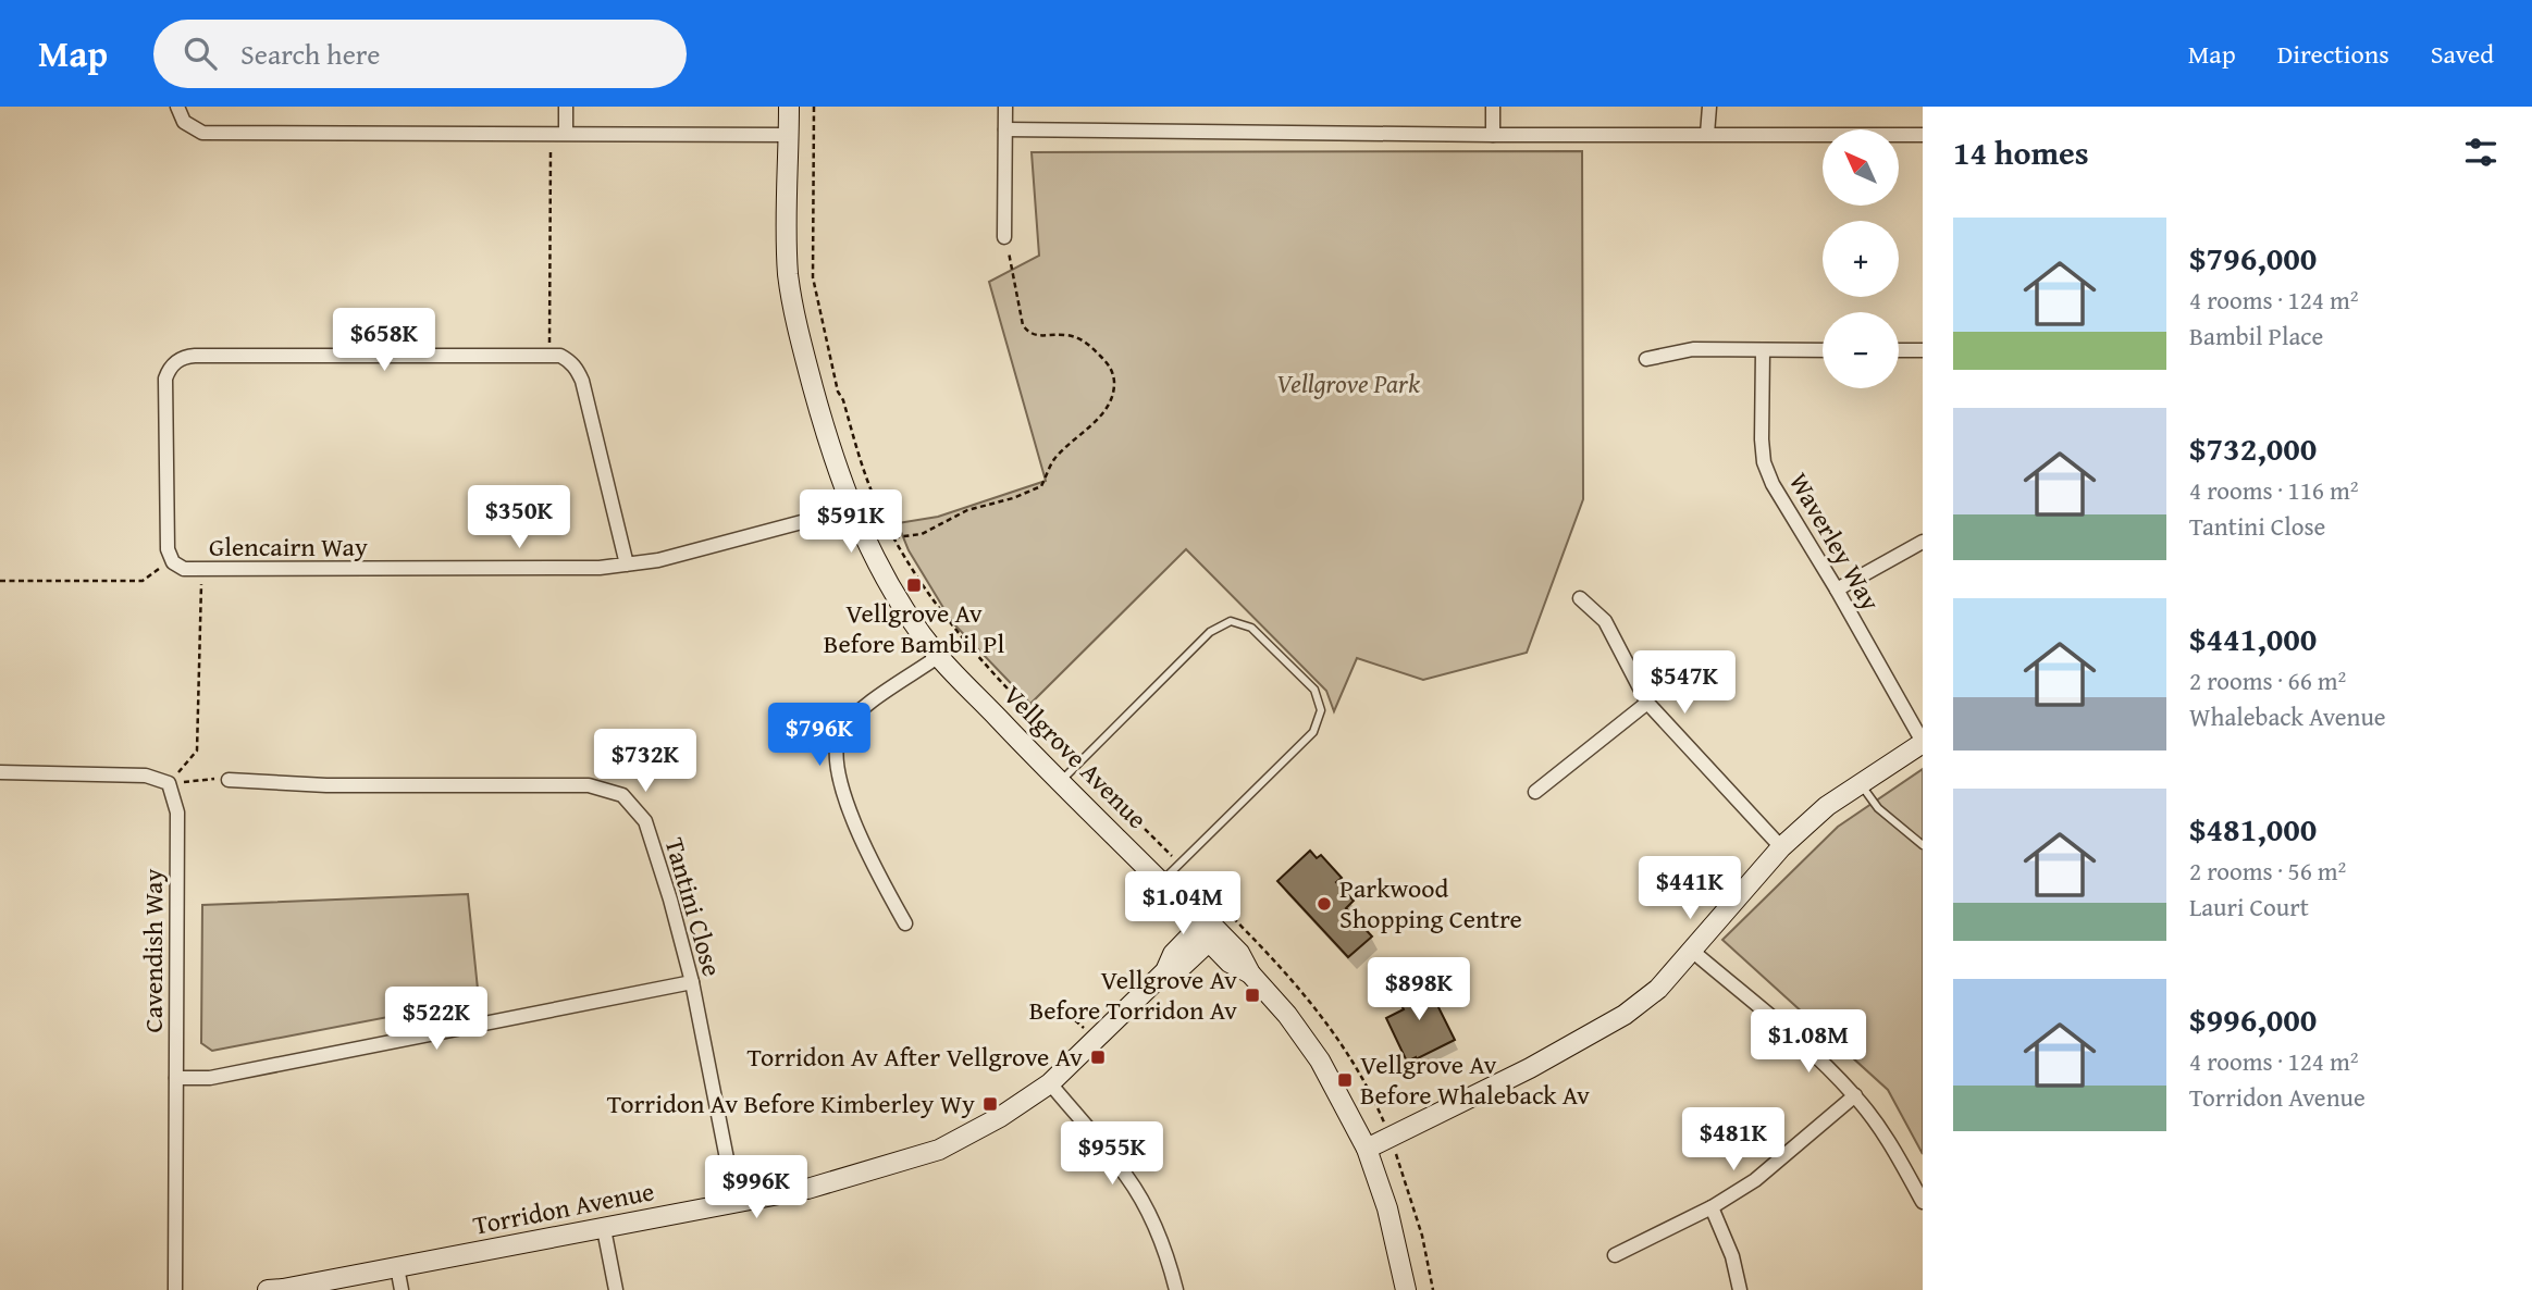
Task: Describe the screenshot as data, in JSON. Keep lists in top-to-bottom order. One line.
{"streets":{"street":["Waverley Way","Glencairn Way","Vellgrove Avenue","Tantini Close","Cavendish Way","Torridon Avenue"]},"crossings":[["Glencairn Way","Vellgrove Avenue"],["Vellgrove Avenue","Torridon Avenue"],["Tantini Close","Torridon Avenue"]],"parks":["Vellgrove Park"],"places":{"transit":["Vellgrove Av Before Bambil Pl","Vellgrove Av Before Torridon Av","Torridon Av After Vellgrove Av","Vellgrove Av Before Whaleback Av","Torridon Av Before Kimberley Wy"],"other":["Parkwood Shopping Centre"]},"north":"top left","page":{"header":"Map","search":"Search here","nav":["Map","Directions","Saved"],"heading":"14 homes","map_buttons":["+","−"],"list":[{"name":"$796,000","note":"4 rooms · 124 m² · Bambil Place"},{"name":"$732,000","note":"4 rooms · 116 m² · Tantini Close"},{"name":"$441,000","note":"2 rooms · 66 m² · Whaleback Avenue"},{"name":"$481,000","note":"2 rooms · 56 m² · Lauri Court"},{"name":"$996,000","note":"4 rooms · 124 m² · Torridon Avenue"}],"price":["$658K","$350K","$591K","$547K","$796K","$732K","$441K","$1.04M","$898K","$522K","$1.08M","$481K","$955K","$996K"]}}
